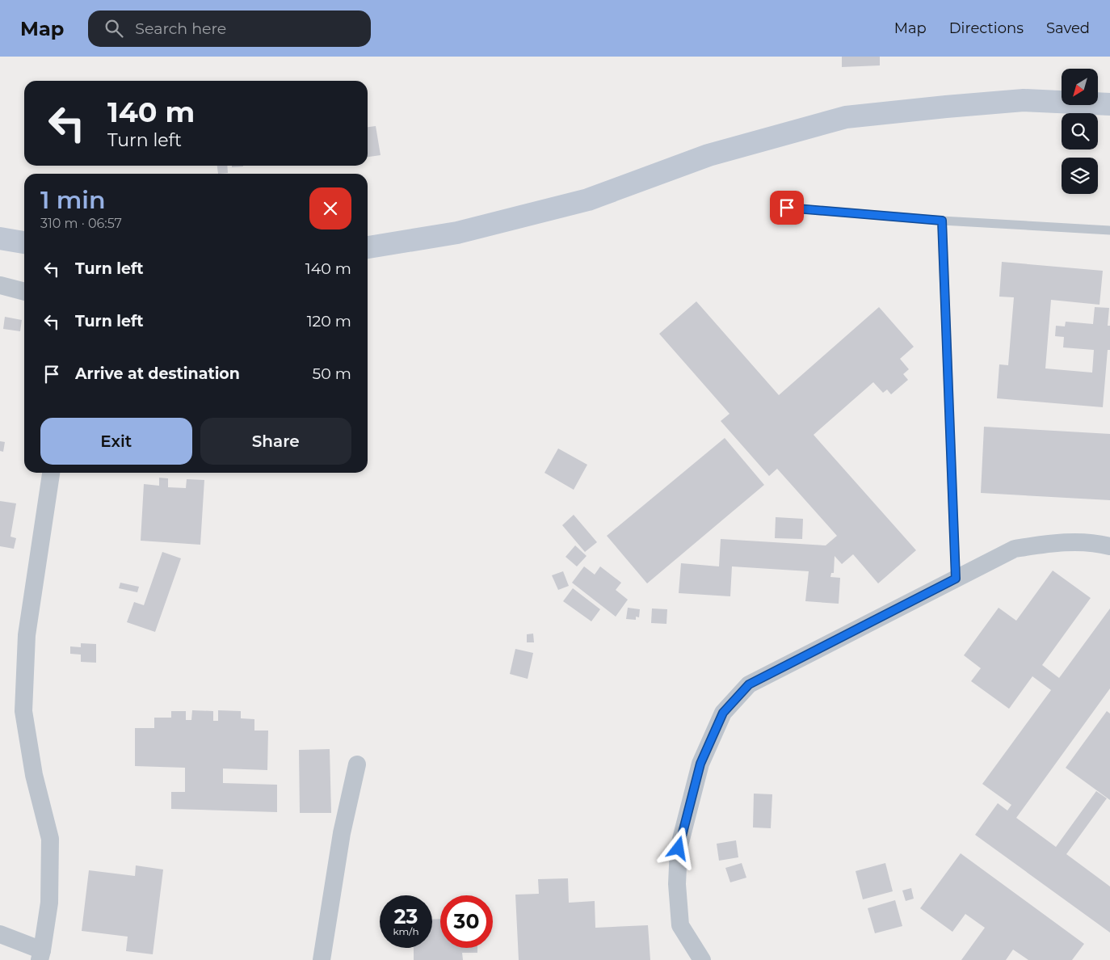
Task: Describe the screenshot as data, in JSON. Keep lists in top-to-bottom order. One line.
{"north":"bottom left","page":{"header":"Map","search":"Search here","nav":["Map","Directions","Saved"],"turn":["140 m","Turn left"],"heading":["1 min","310 m · 06:57"],"list":[{"name":"Turn left","value":"140 m"},{"name":"Turn left","value":"120 m"},{"name":"Arrive at destination","value":"50 m"}],"buttons":["Exit","Share"],"speed":"23 km/h","limit":"30"}}
